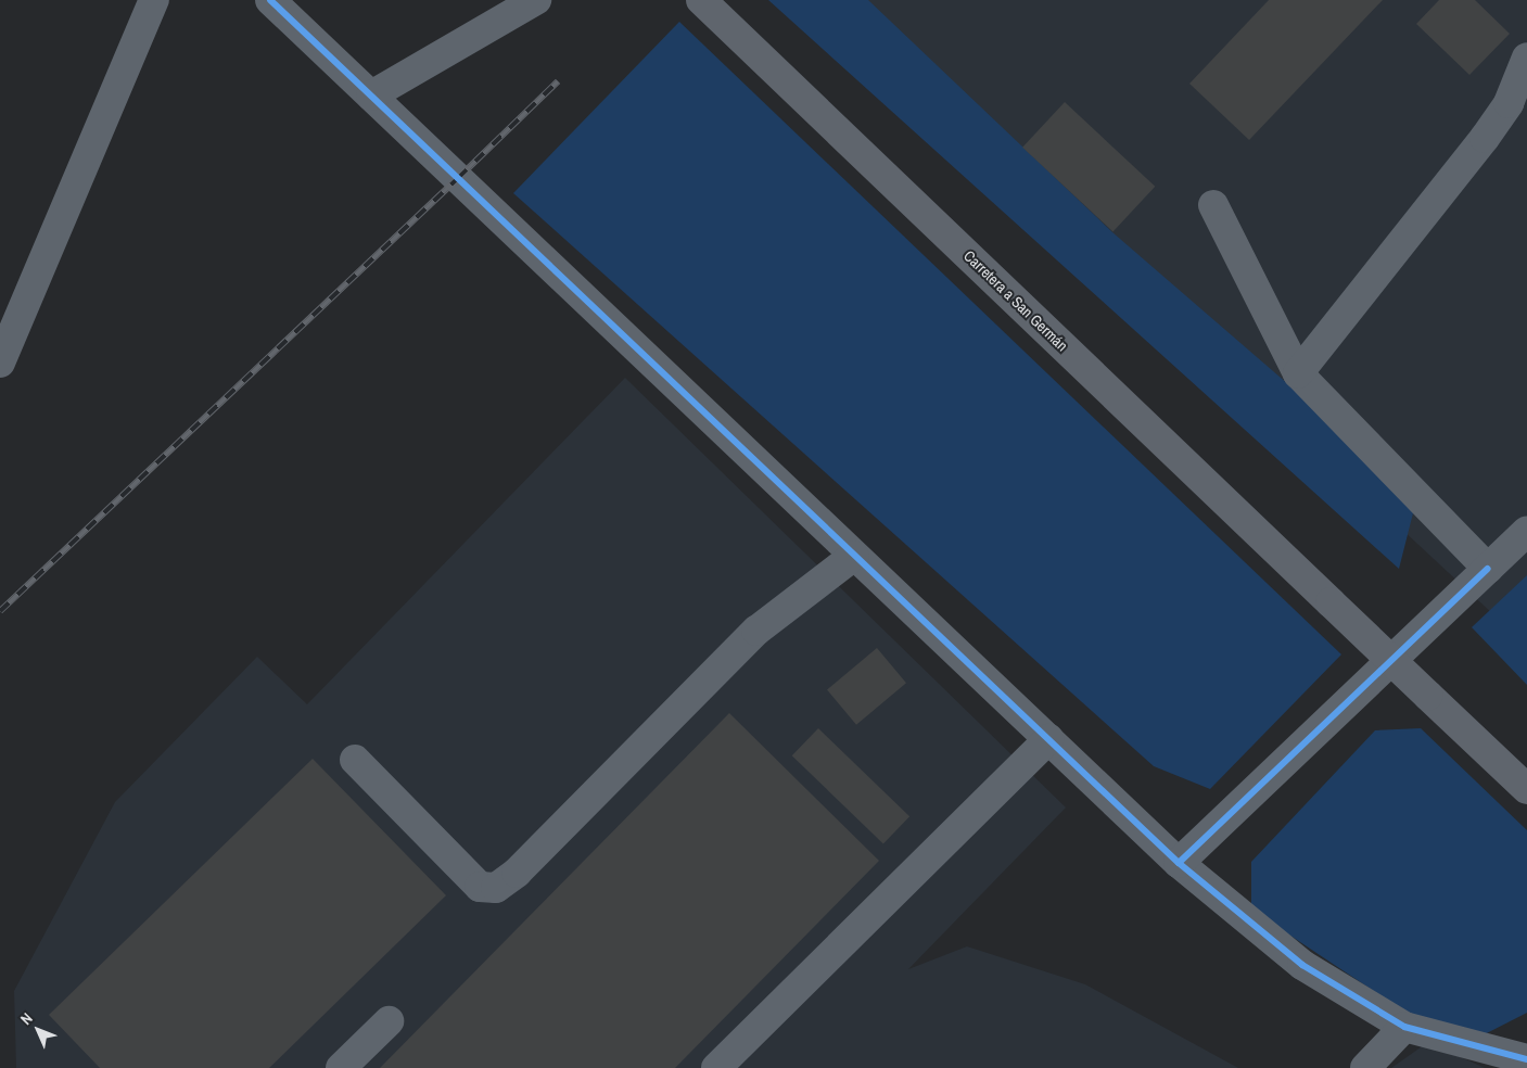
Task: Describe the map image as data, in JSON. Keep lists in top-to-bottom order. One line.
{"streets":{"main road":["Carretera a San Germán"]},"north":"top left"}
